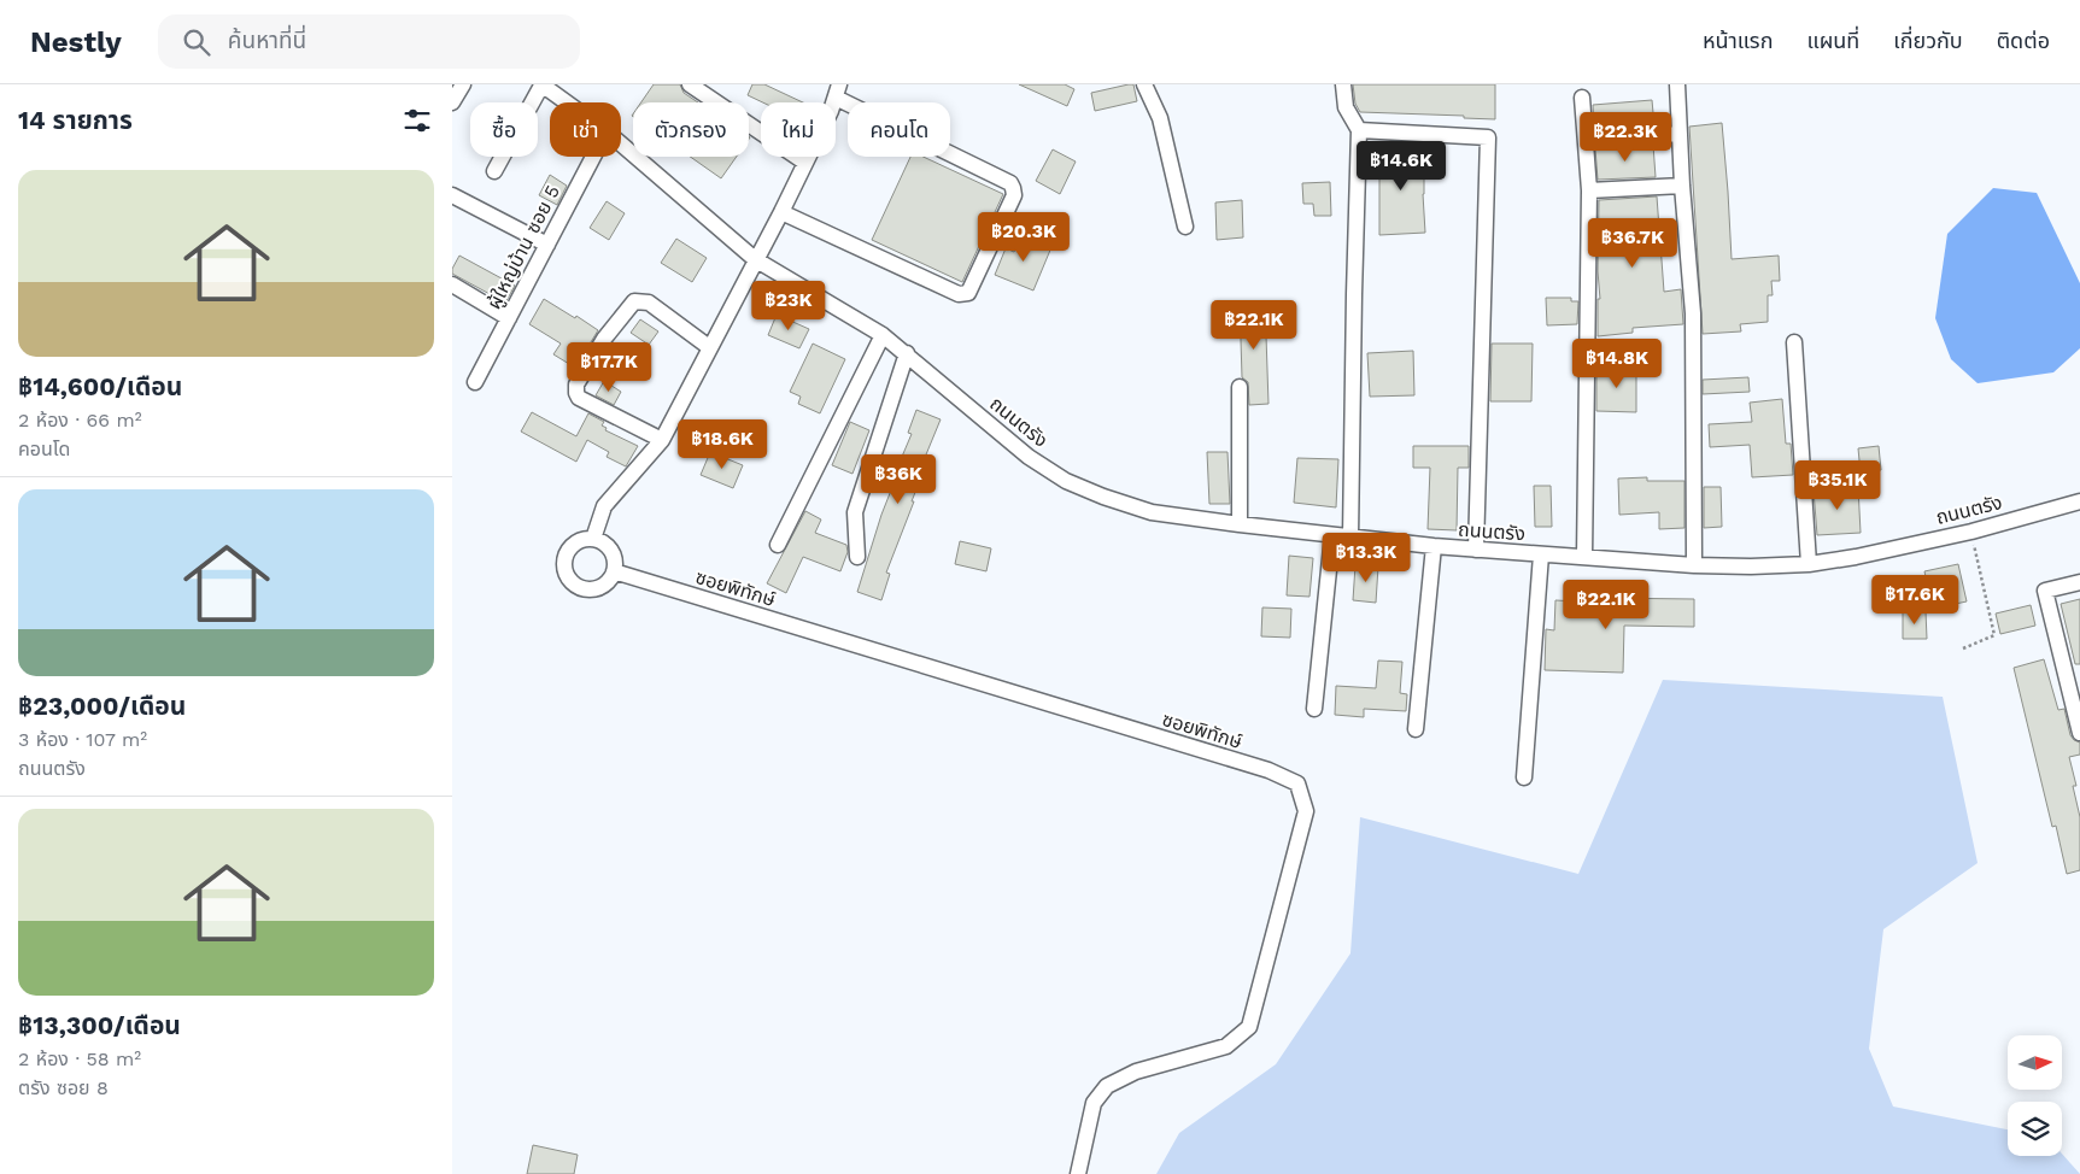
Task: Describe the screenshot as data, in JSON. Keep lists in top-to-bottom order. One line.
{"streets":{"street":["ผู้ใหญ่บ้าน ซอย 5","ถนนตรัง","ซอยพิทักษ์"]},"north":"right","page":{"header":"Nestly","search":"ค้นหาที่นี่","nav":["หน้าแรก","แผนที่","เกี่ยวกับ","ติดต่อ"],"heading":"14 รายการ","chip":["ซื้อ","เช่า","ตัวกรอง","ใหม่","คอนโด"],"price":["฿22.3K","฿14.6K","฿20.3K","฿36.7K","฿23K","฿22.1K","฿14.8K","฿17.7K","฿18.6K","฿36K","฿35.1K","฿13.3K","฿17.6K","฿22.1K"],"list":[{"name":"฿14,600/เดือน","note":"2 ห้อง · 66 m² · คอนโด"},{"name":"฿23,000/เดือน","note":"3 ห้อง · 107 m² · ถนนตรัง"},{"name":"฿13,300/เดือน","note":"2 ห้อง · 58 m² · ตรัง ซอย 8"}]}}
